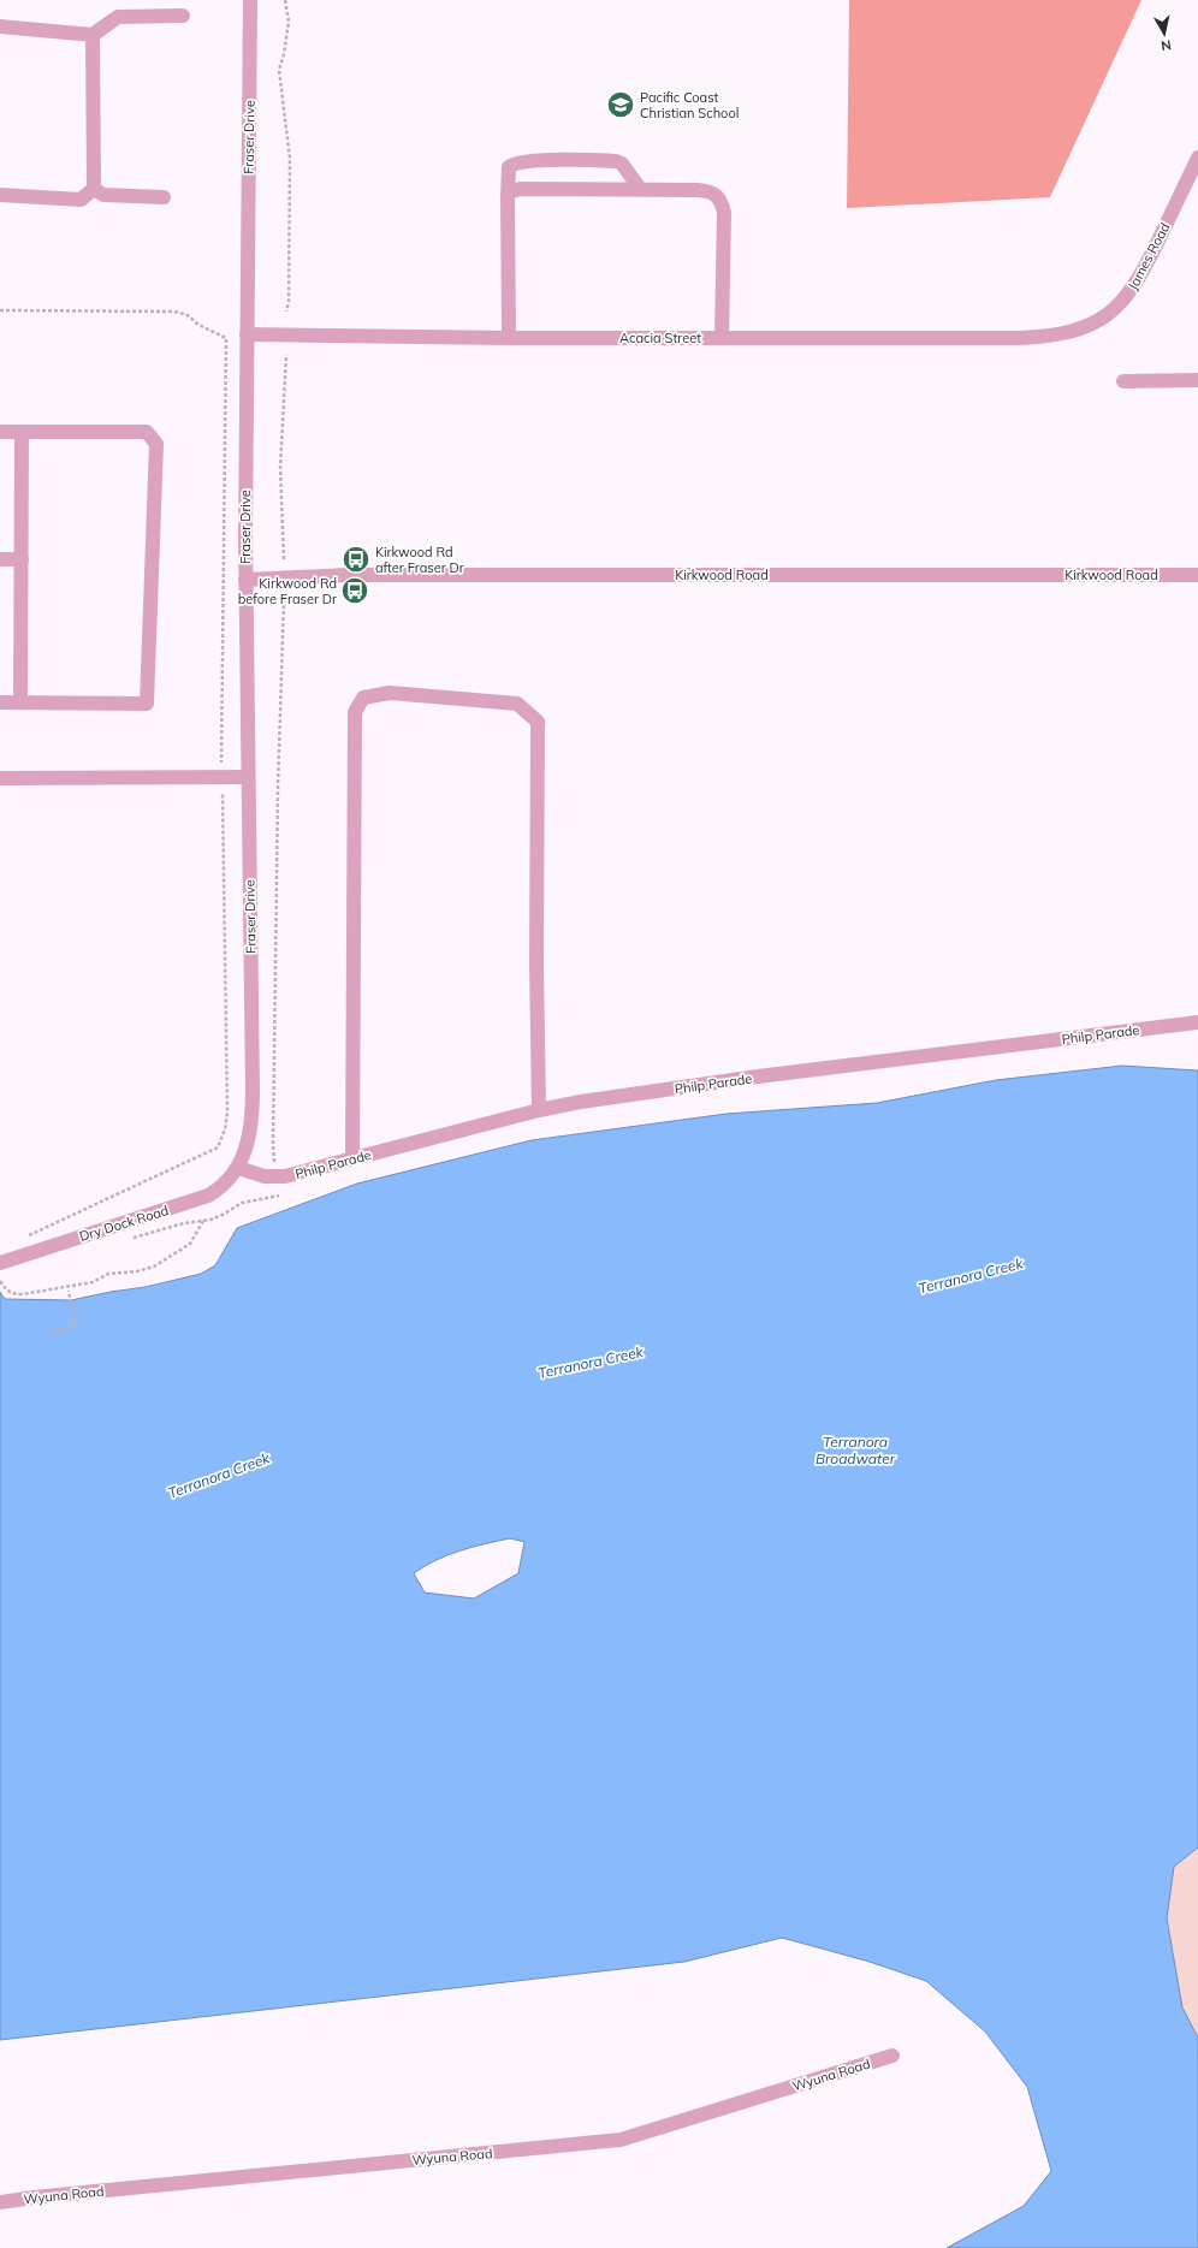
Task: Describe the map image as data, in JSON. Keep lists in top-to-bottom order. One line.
{"streets":{"street":["Fraser Drive","James Road","Acacia Street","Kirkwood Road","Philp Parade","Dry Dock Road","Wyuna Road"]},"crossings":[["Fraser Drive","Acacia Street"],["Fraser Drive","Kirkwood Road"],["Fraser Drive","Philp Parade"],["Fraser Drive","Dry Dock Road"],["James Road","Acacia Street"],["Philp Parade","Dry Dock Road"]],"water":["Terranora Creek","Terranora Broadwater"],"places":{"school or university":["Pacific Coast Christian School"],"bus stop":["Kirkwood Rd after Fraser Dr","Kirkwood Rd before Fraser Dr"]},"north":"bottom"}
